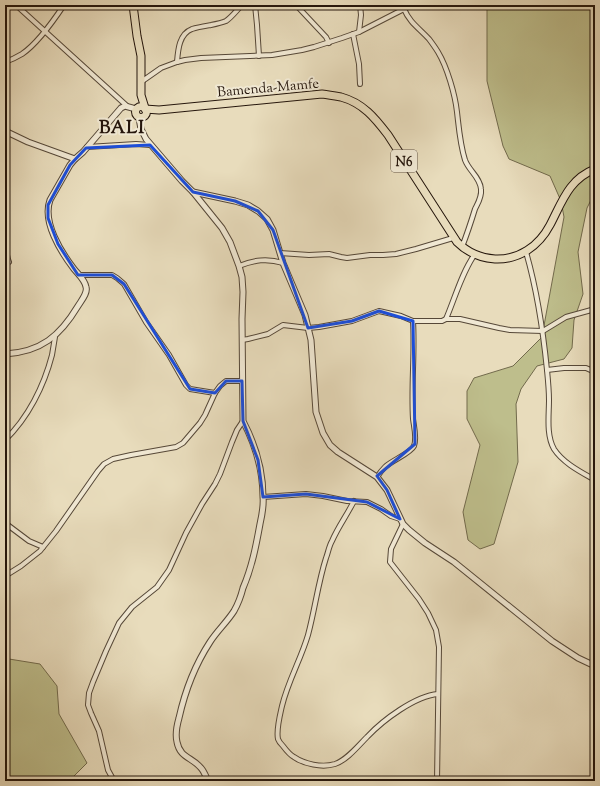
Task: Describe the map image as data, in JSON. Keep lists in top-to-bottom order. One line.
{"streets":{"highway":["Bamenda-Mamfe","N6"]},"districts":["BALI"]}
